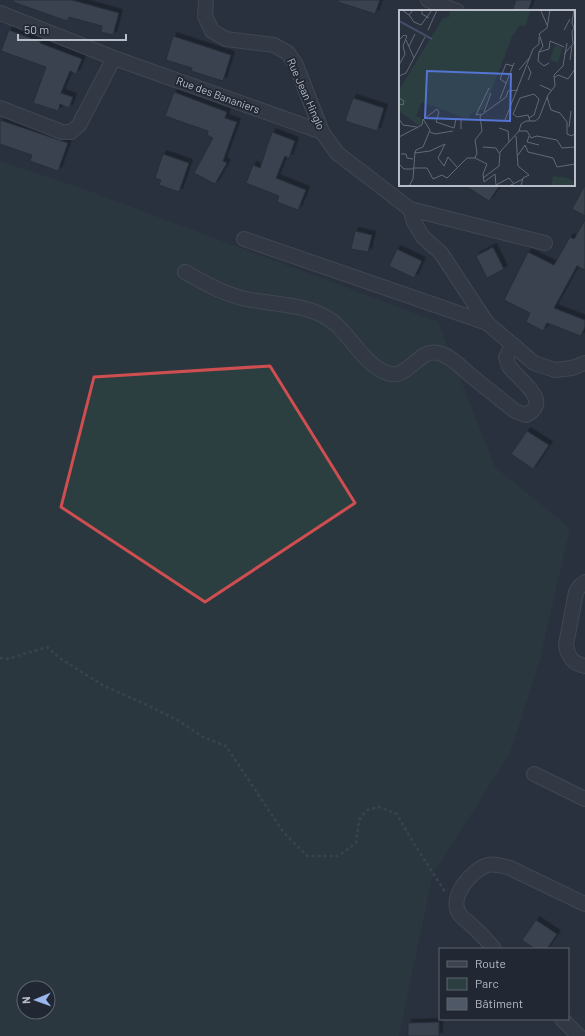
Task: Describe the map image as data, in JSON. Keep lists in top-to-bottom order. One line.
{"streets":{"street":["Rue Jean Hinglo","Rue des Bananiers"]},"crossings":[["Rue Jean Hinglo","Rue des Bananiers"]],"legend":["Route","Parc","Bâtiment"],"scale_bar":"50 m","north":"left"}
